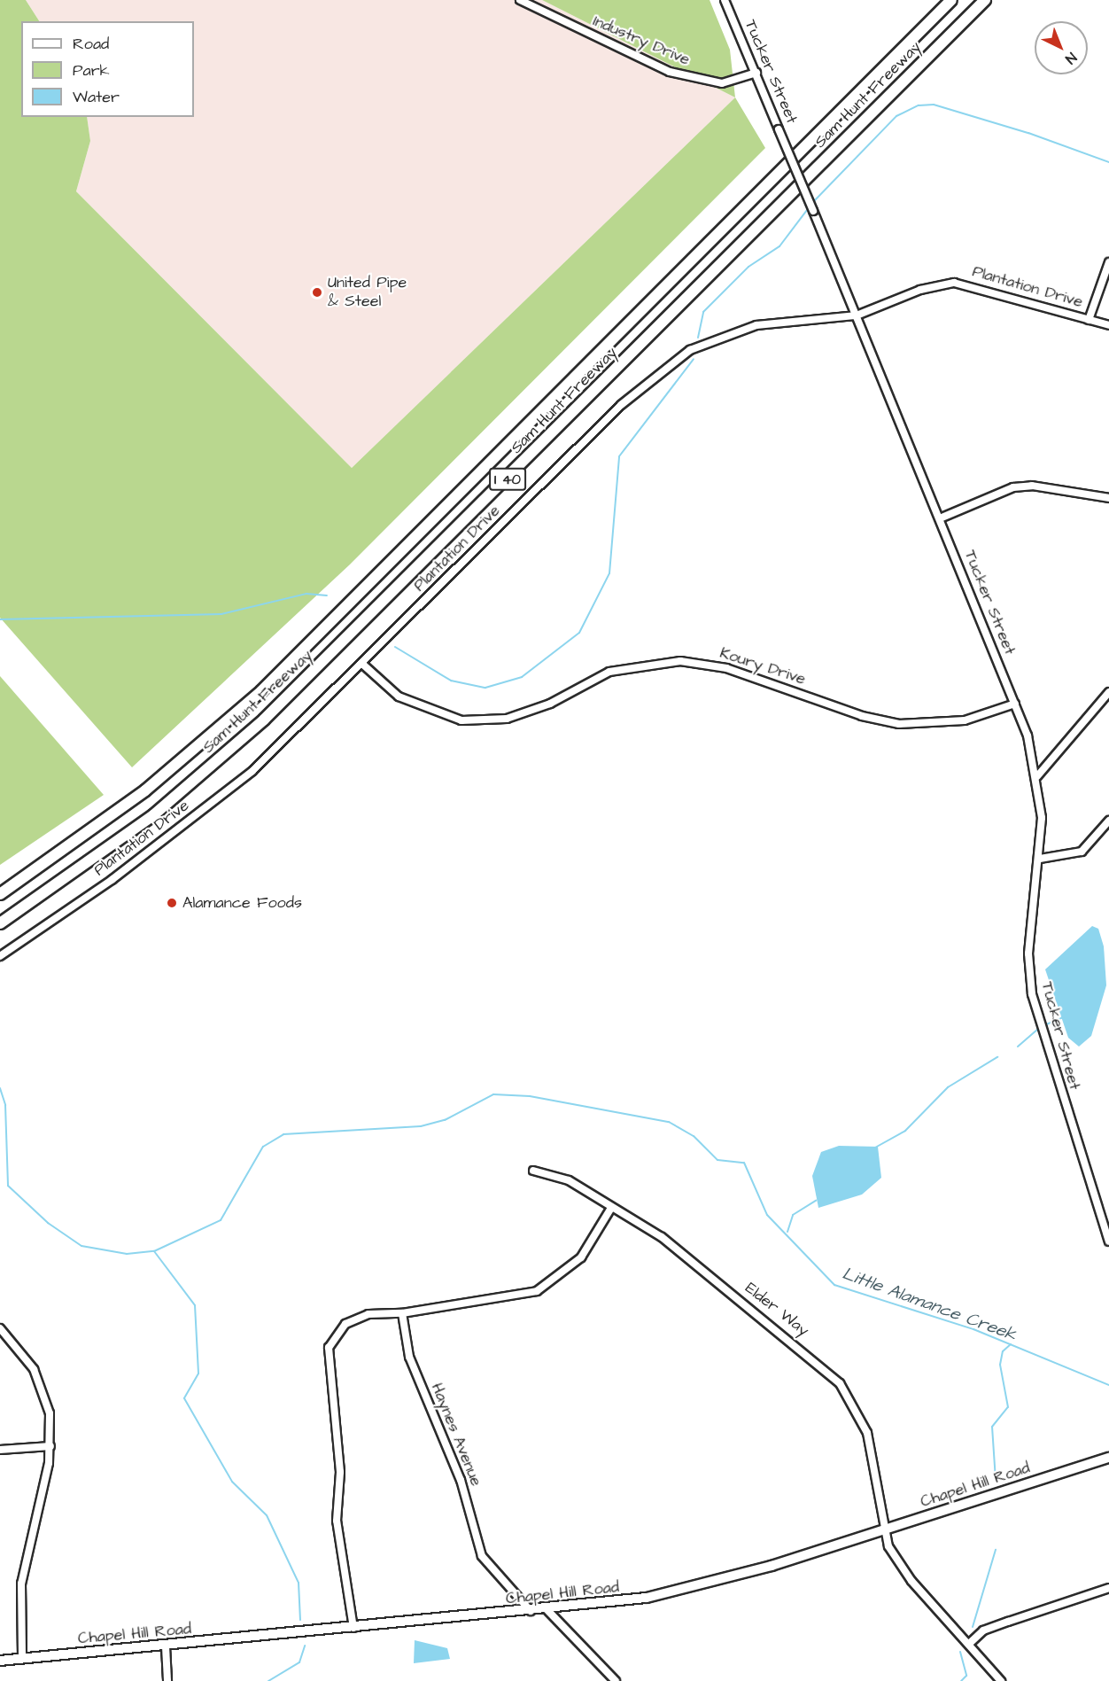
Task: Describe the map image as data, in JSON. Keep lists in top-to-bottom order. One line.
{"streets":{"highway":["Sam Hunt Freeway","I 40"],"main road":["Chapel Hill Road"],"street":["Industry Drive","Tucker Street","Plantation Drive","Koury Drive","Elder Way","Haynes Avenue"]},"crossings":[["Industry Drive","Tucker Street"],["Tucker Street","Plantation Drive"],["Tucker Street","Koury Drive"],["Plantation Drive","Koury Drive"],["Elder Way","Chapel Hill Road"],["Haynes Avenue","Chapel Hill Road"]],"water":["Little Alamance Creek"],"places":["United Pipe & Steel","Alamance Foods"],"legend":["Road","Park","Water"],"north":"bottom right"}
